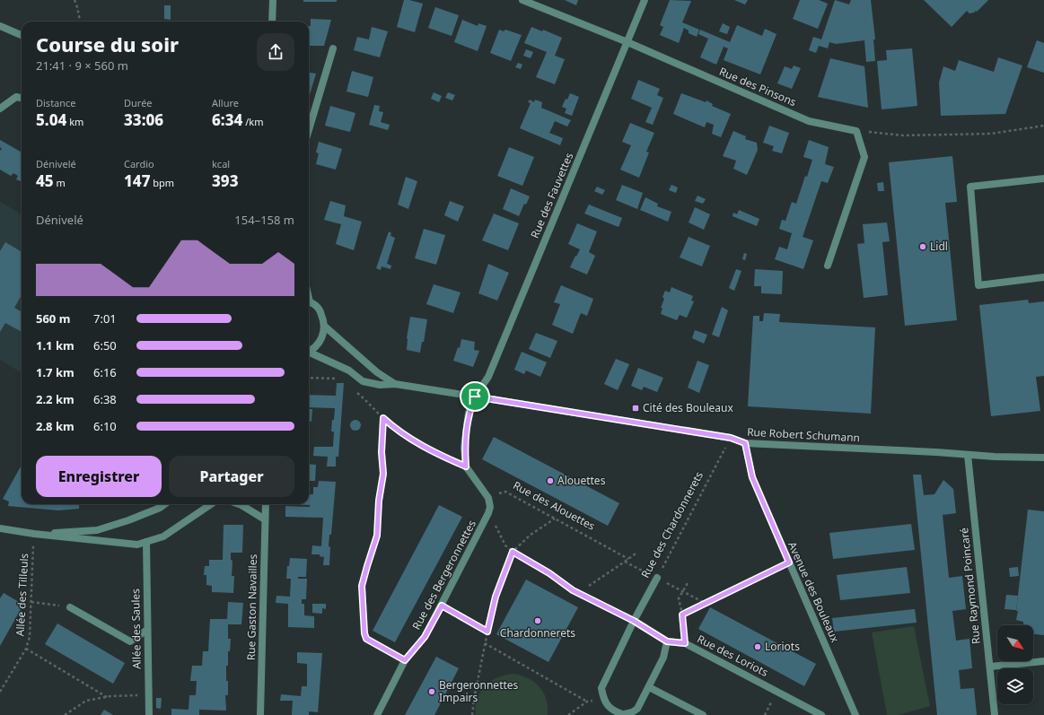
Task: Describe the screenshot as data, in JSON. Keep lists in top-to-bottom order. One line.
{"streets":{"street":["Rue des Pinsons","Rue des Fauvettes","Rue Robert Schumann","Rue des Chardonnerets","Rue des Bergeronnettes","Rue Raymond Poincaré","Avenue des Bouleaux","Rue Gaston Navailles","Allée des Saules","Rue des Loriots"],"path":["Rue des Alouettes","Allée des Tilleuls"]},"crossings":[["Rue des Pinsons","Rue des Fauvettes"],["Rue des Fauvettes","Rue Robert Schumann"],["Rue Robert Schumann","Rue des Chardonnerets"],["Rue Robert Schumann","Rue Raymond Poincaré"],["Rue Robert Schumann","Avenue des Bouleaux"],["Rue des Alouettes","Rue des Bergeronnettes"],["Rue des Chardonnerets","Rue des Loriots"]],"places":{"other":["Lidl","Alouettes","Chardonnerets","Loriots","Bergeronnettes Impairs"],"transit":["Cité des Bouleaux"]},"north":"bottom right","page":{"heading":["Course du soir","21:41 · 9 × 560 m"],"stats":[["Distance","5.04 km"],["Durée","33:06"],["Allure","6:34 /km"],["Dénivelé","45 m"],["Cardio","147 bpm"],["kcal","393"]],"chart":["Dénivelé","154–158 m"],"list":[{"name":"560 m","note":"7:01"},{"name":"1.1 km","note":"6:50"},{"name":"1.7 km","note":"6:16"},{"name":"2.2 km","note":"6:38"},{"name":"2.8 km","note":"6:10"}],"buttons":["Enregistrer","Partager"]}}
